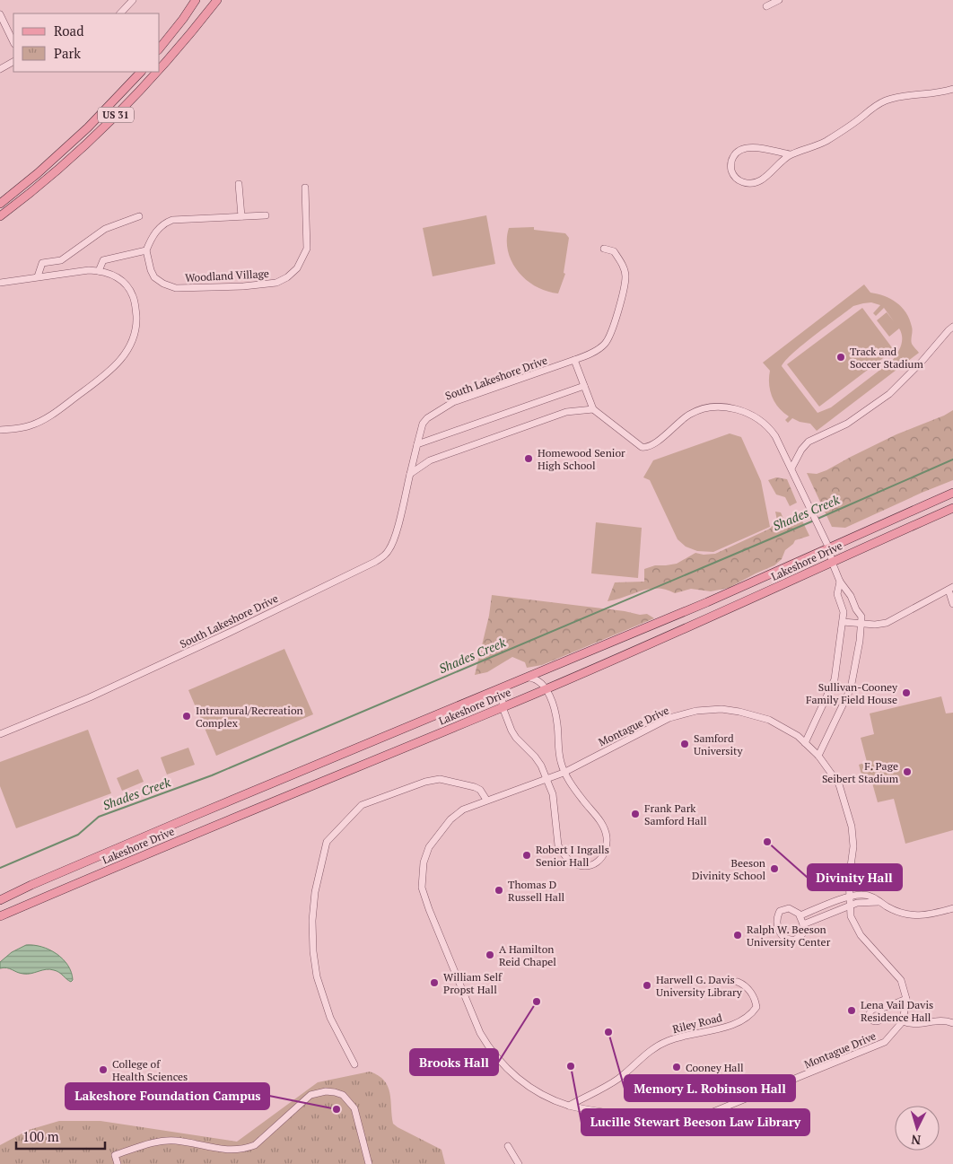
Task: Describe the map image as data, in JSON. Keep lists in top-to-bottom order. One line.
{"streets":{"main road":["US 31","Lakeshore Drive"],"street":["Woodland Village","South Lakeshore Drive","Montague Drive","Riley Road"]},"crossings":[["Montague Drive","Riley Road"]],"water":["Shades Creek"],"places":["Track and Soccer Stadium","Homewood Senior High School","Sullivan-Cooney Family Field House","Intramural/Recreation Complex","Samford University","F. Page Seibert Stadium","Frank Park Samford Hall","Divinity Hall","Robert I Ingalls Senior Hall","Beeson Divinity School","Thomas D Russell Hall","Ralph W. Beeson University Center","A Hamilton Reid Chapel","William Self Propst Hall","Harwell G. Davis University Library","Brooks Hall","Lena Vail Davis Residence Hall","Memory L. Robinson Hall","Lucille Stewart Beeson Law Library","Cooney Hall","College of Health Sciences","Lakeshore Foundation Campus"],"legend":["Road","Park"],"scale_bar":"100 m","north":"bottom"}
